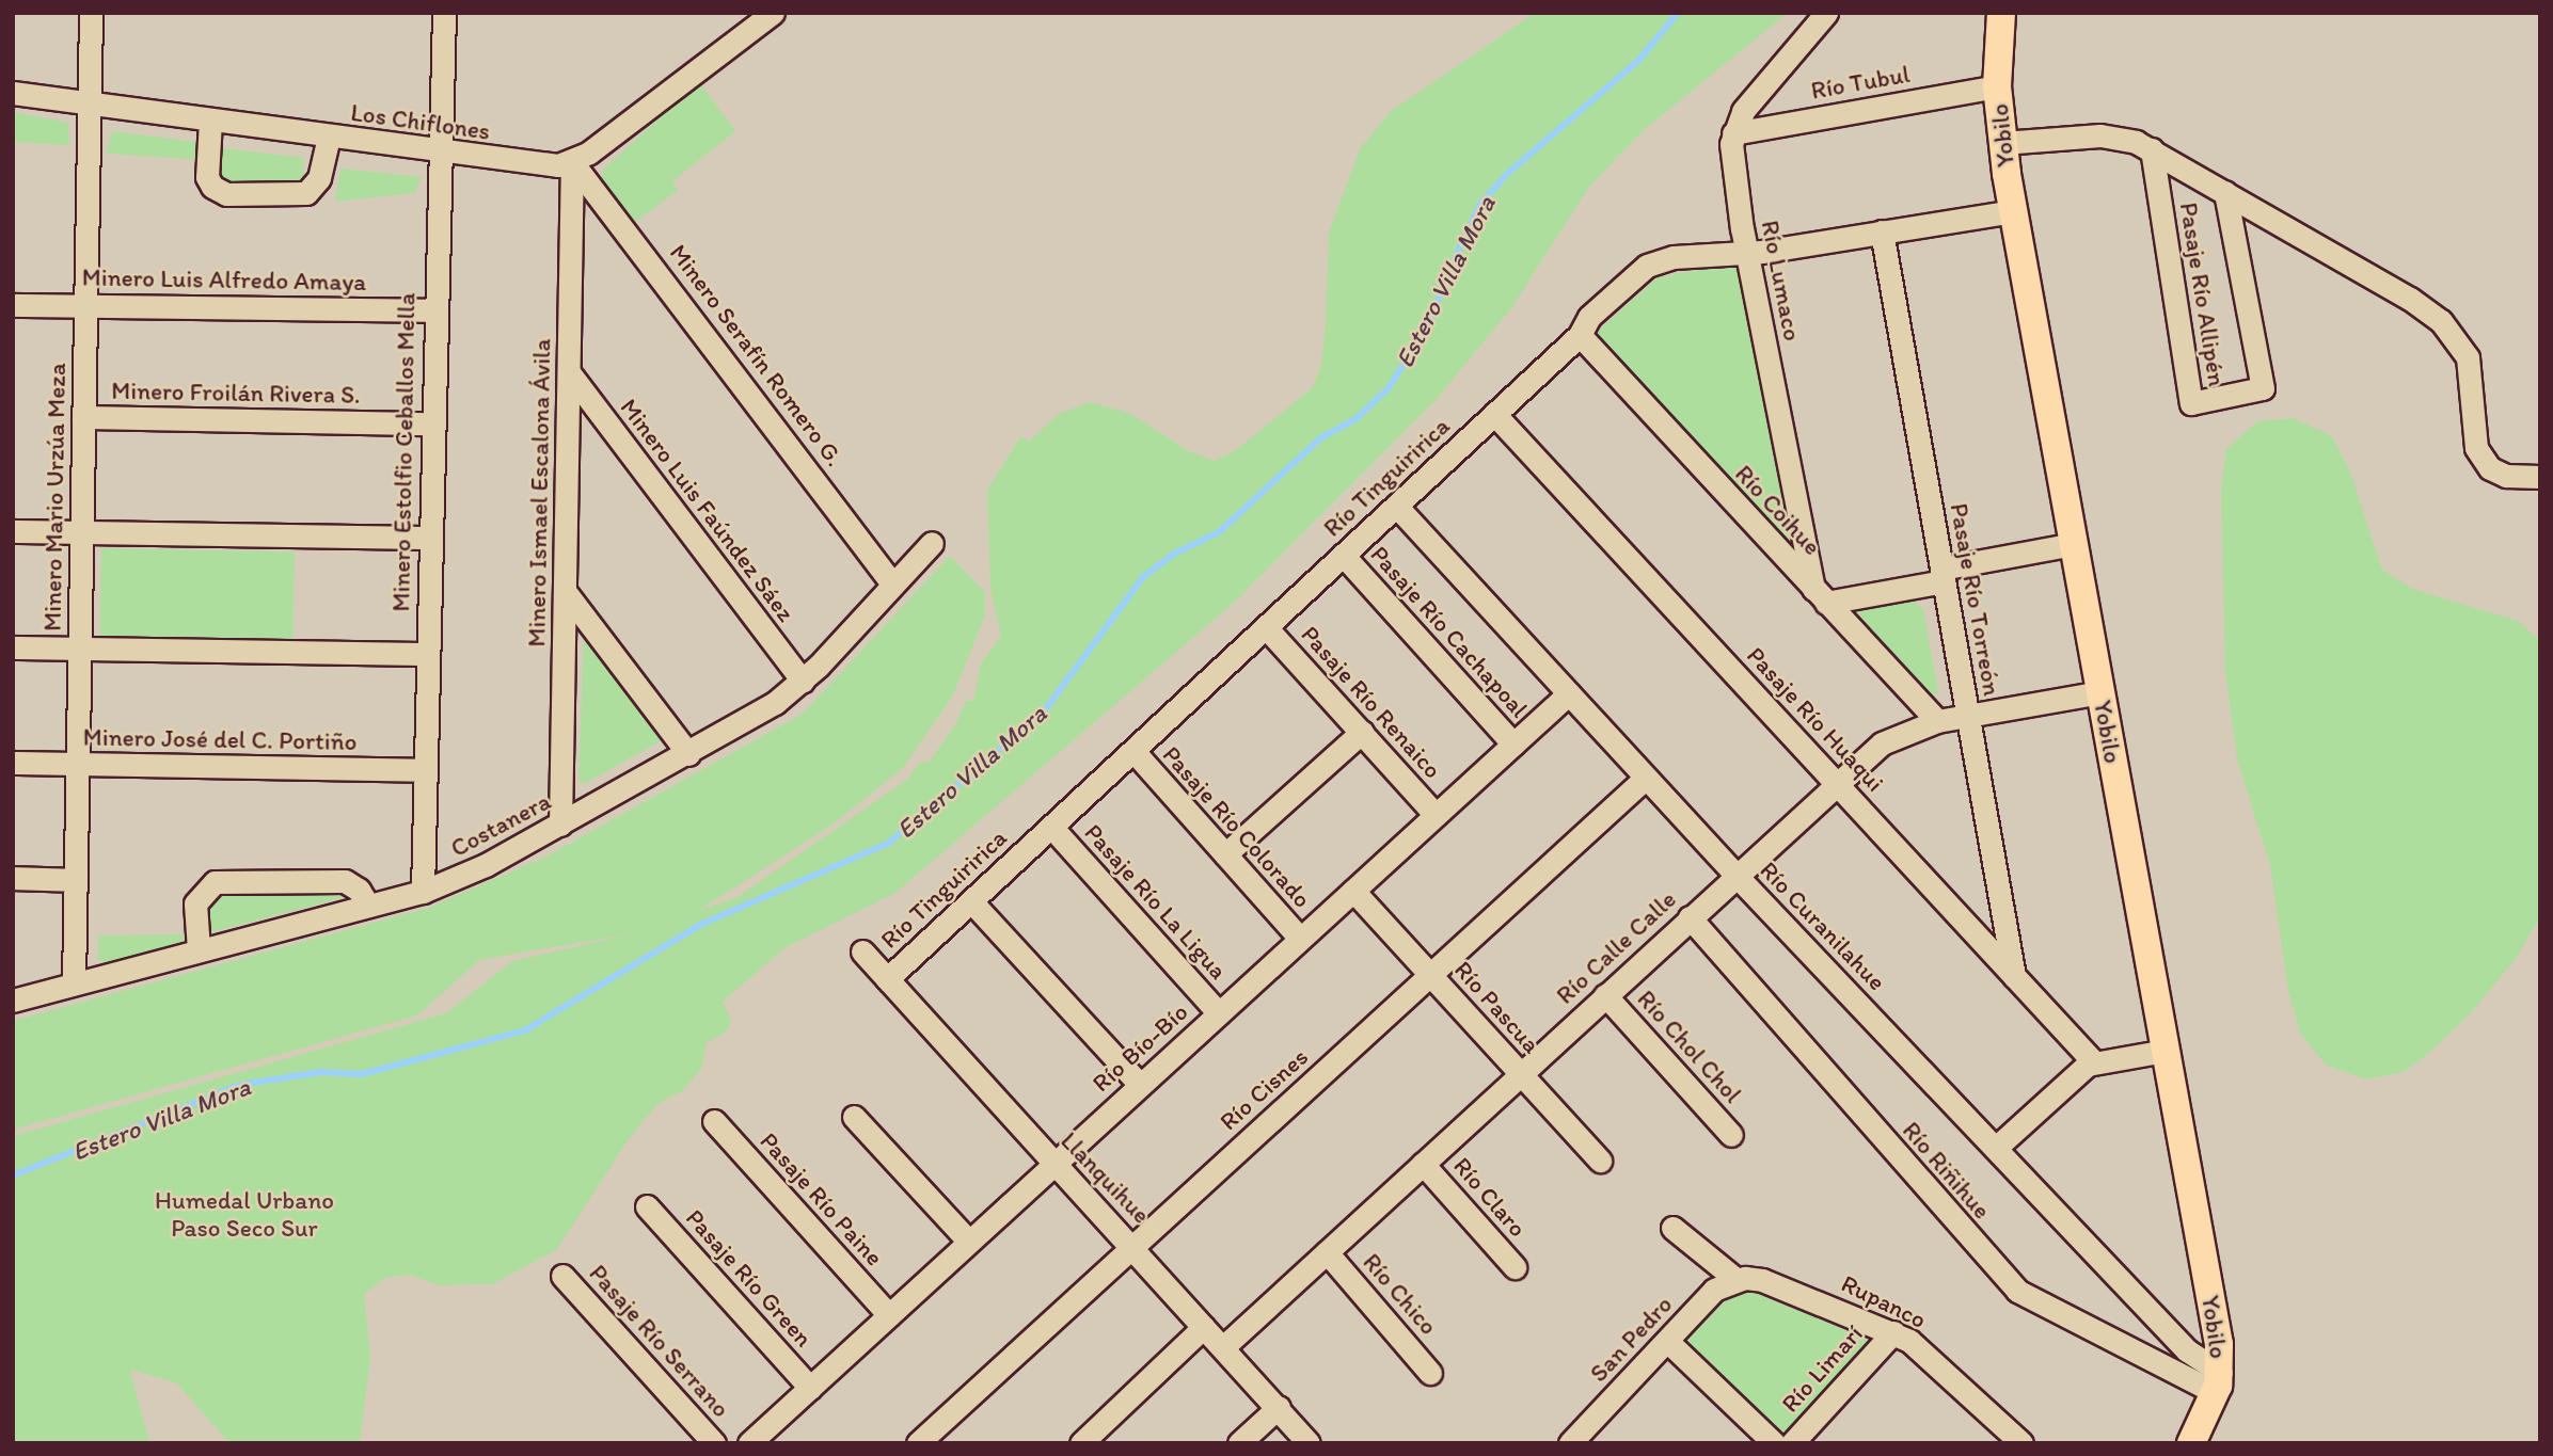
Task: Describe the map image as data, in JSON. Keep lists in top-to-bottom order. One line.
{"streets":{"main road":["Yobilo"],"street":["Río Tubul","Los Chiflones","Minero Luis Alfredo Amaya","Río Lumaco","Pasaje Río Allipén","Minero Serafín Romero G.","Minero Froilán Rivera S.","Minero Estolfio Ceballos Mella","Río Tinguiririca","Minero Ismael Escalona Ávila","Minero Mario Urzúa Meza","Minero Luis Faúndez Sáez","Río Coihue","Pasaje Río Torreón","Pasaje Río Cachapoal","Pasaje Río Renaico","Pasaje Río Huaqui","Minero José del C. Portiño","Costanera","Pasaje Río Colorado","Pasaje Río La Ligua","Río Curanilahue","Río Calle Calle","Río Pascua","Río Chol Chol","Río Bío-Bío","Río Cisnes","Río Riñihue","Llanquihue","Río Claro","Pasaje Río Paine","Pasaje Río Green","Río Chico","Rupanco","San Pedro","Pasaje Río Serrano","Río Limarí"]},"crossings":[["Río Tubul","Yobilo"],["Río Tubul","Río Lumaco"],["Los Chiflones","Minero Serafín Romero G."],["Los Chiflones","Minero Estolfio Ceballos Mella"],["Los Chiflones","Minero Ismael Escalona Ávila"],["Los Chiflones","Minero Mario Urzúa Meza"],["Yobilo","Río Tinguiririca"],["Yobilo","Río Curanilahue"],["Yobilo","Río Calle Calle"],["Yobilo","Río Riñihue"],["Minero Luis Alfredo Amaya","Minero Estolfio Ceballos Mella"],["Minero Luis Alfredo Amaya","Minero Mario Urzúa Meza"],["Río Lumaco","Río Tinguiririca"],["Río Lumaco","Río Coihue"],["Minero Serafín Romero G.","Minero Ismael Escalona Ávila"],["Minero Serafín Romero G.","Costanera"],["Minero Froilán Rivera S.","Minero Estolfio Ceballos Mella"],["Minero Froilán Rivera S.","Minero Mario Urzúa Meza"],["Minero Estolfio Ceballos Mella","Minero José del C. Portiño"],["Minero Estolfio Ceballos Mella","Costanera"],["Río Tinguiririca","Río Coihue"],["Río Tinguiririca","Pasaje Río Torreón"],["Río Tinguiririca","Pasaje Río Cachapoal"],["Río Tinguiririca","Pasaje Río Renaico"],["Río Tinguiririca","Pasaje Río Huaqui"],["Río Tinguiririca","Pasaje Río Colorado"],["Río Tinguiririca","Pasaje Río La Ligua"],["Río Tinguiririca","Río Curanilahue"],["Río Tinguiririca","Llanquihue"],["Minero Ismael Escalona Ávila","Minero Luis Faúndez Sáez"],["Minero Ismael Escalona Ávila","Costanera"],["Minero Mario Urzúa Meza","Minero José del C. Portiño"],["Minero Mario Urzúa Meza","Costanera"],["Minero Luis Faúndez Sáez","Costanera"],["Río Coihue","Río Calle Calle"],["Pasaje Río Torreón","Pasaje Río Huaqui"],["Pasaje Río Torreón","Río Calle Calle"],["Pasaje Río Cachapoal","Río Bío-Bío"],["Pasaje Río Renaico","Río Bío-Bío"],["Pasaje Río Huaqui","Río Calle Calle"],["Pasaje Río Colorado","Río Bío-Bío"],["Pasaje Río La Ligua","Río Bío-Bío"],["Río Curanilahue","Río Calle Calle"],["Río Curanilahue","Río Bío-Bío"],["Río Curanilahue","Río Cisnes"],["Río Curanilahue","Río Riñihue"],["Río Calle Calle","Río Pascua"],["Río Calle Calle","Río Chol Chol"],["Río Calle Calle","Río Riñihue"],["Río Calle Calle","Llanquihue"],["Río Calle Calle","Río Claro"],["Río Calle Calle","Río Chico"],["Río Pascua","Río Bío-Bío"],["Río Pascua","Río Cisnes"],["Río Bío-Bío","Llanquihue"],["Río Bío-Bío","Pasaje Río Paine"],["Río Bío-Bío","Pasaje Río Green"],["Río Cisnes","Llanquihue"],["Rupanco","San Pedro"],["Rupanco","Río Limarí"]],"water":["Estero Villa Mora"],"parks":["Humedal Urbano Paso Seco Sur"]}
